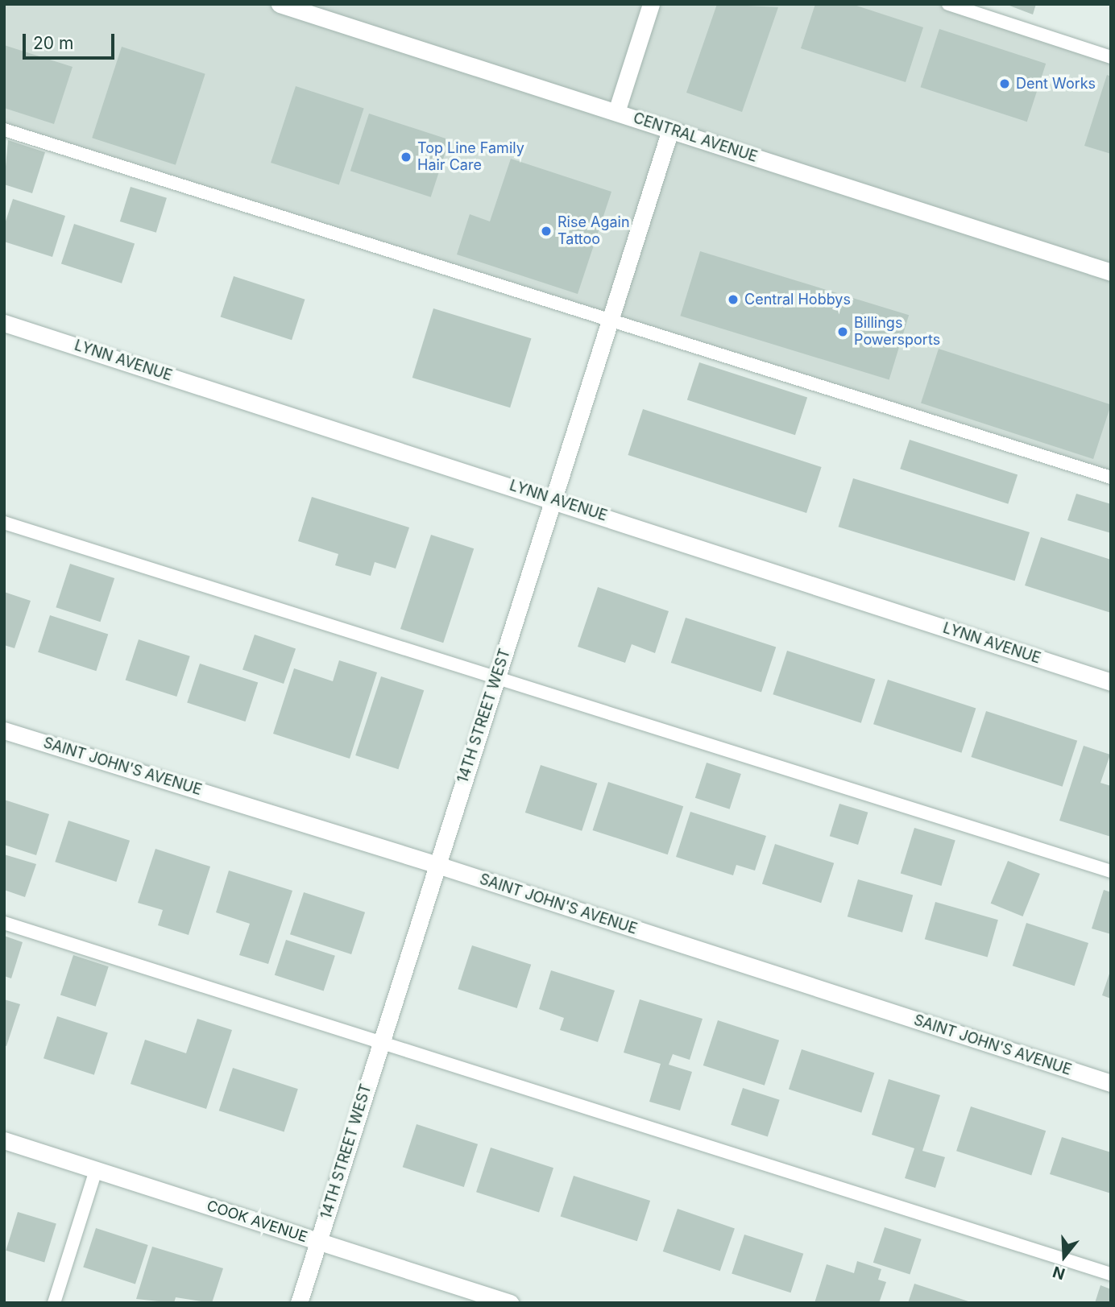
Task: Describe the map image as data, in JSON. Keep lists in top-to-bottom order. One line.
{"streets":{"street":["CENTRAL AVENUE","LYNN AVENUE","14TH STREET WEST","SAINT JOHN'S AVENUE","COOK AVENUE"]},"crossings":[["CENTRAL AVENUE","14TH STREET WEST"],["LYNN AVENUE","14TH STREET WEST"],["14TH STREET WEST","SAINT JOHN'S AVENUE"],["14TH STREET WEST","COOK AVENUE"]],"places":["Dent Works","Top Line Family Hair Care","Rise Again Tattoo","Central Hobbys","Billings Powersports"],"scale_bar":"20 m","north":"bottom"}
